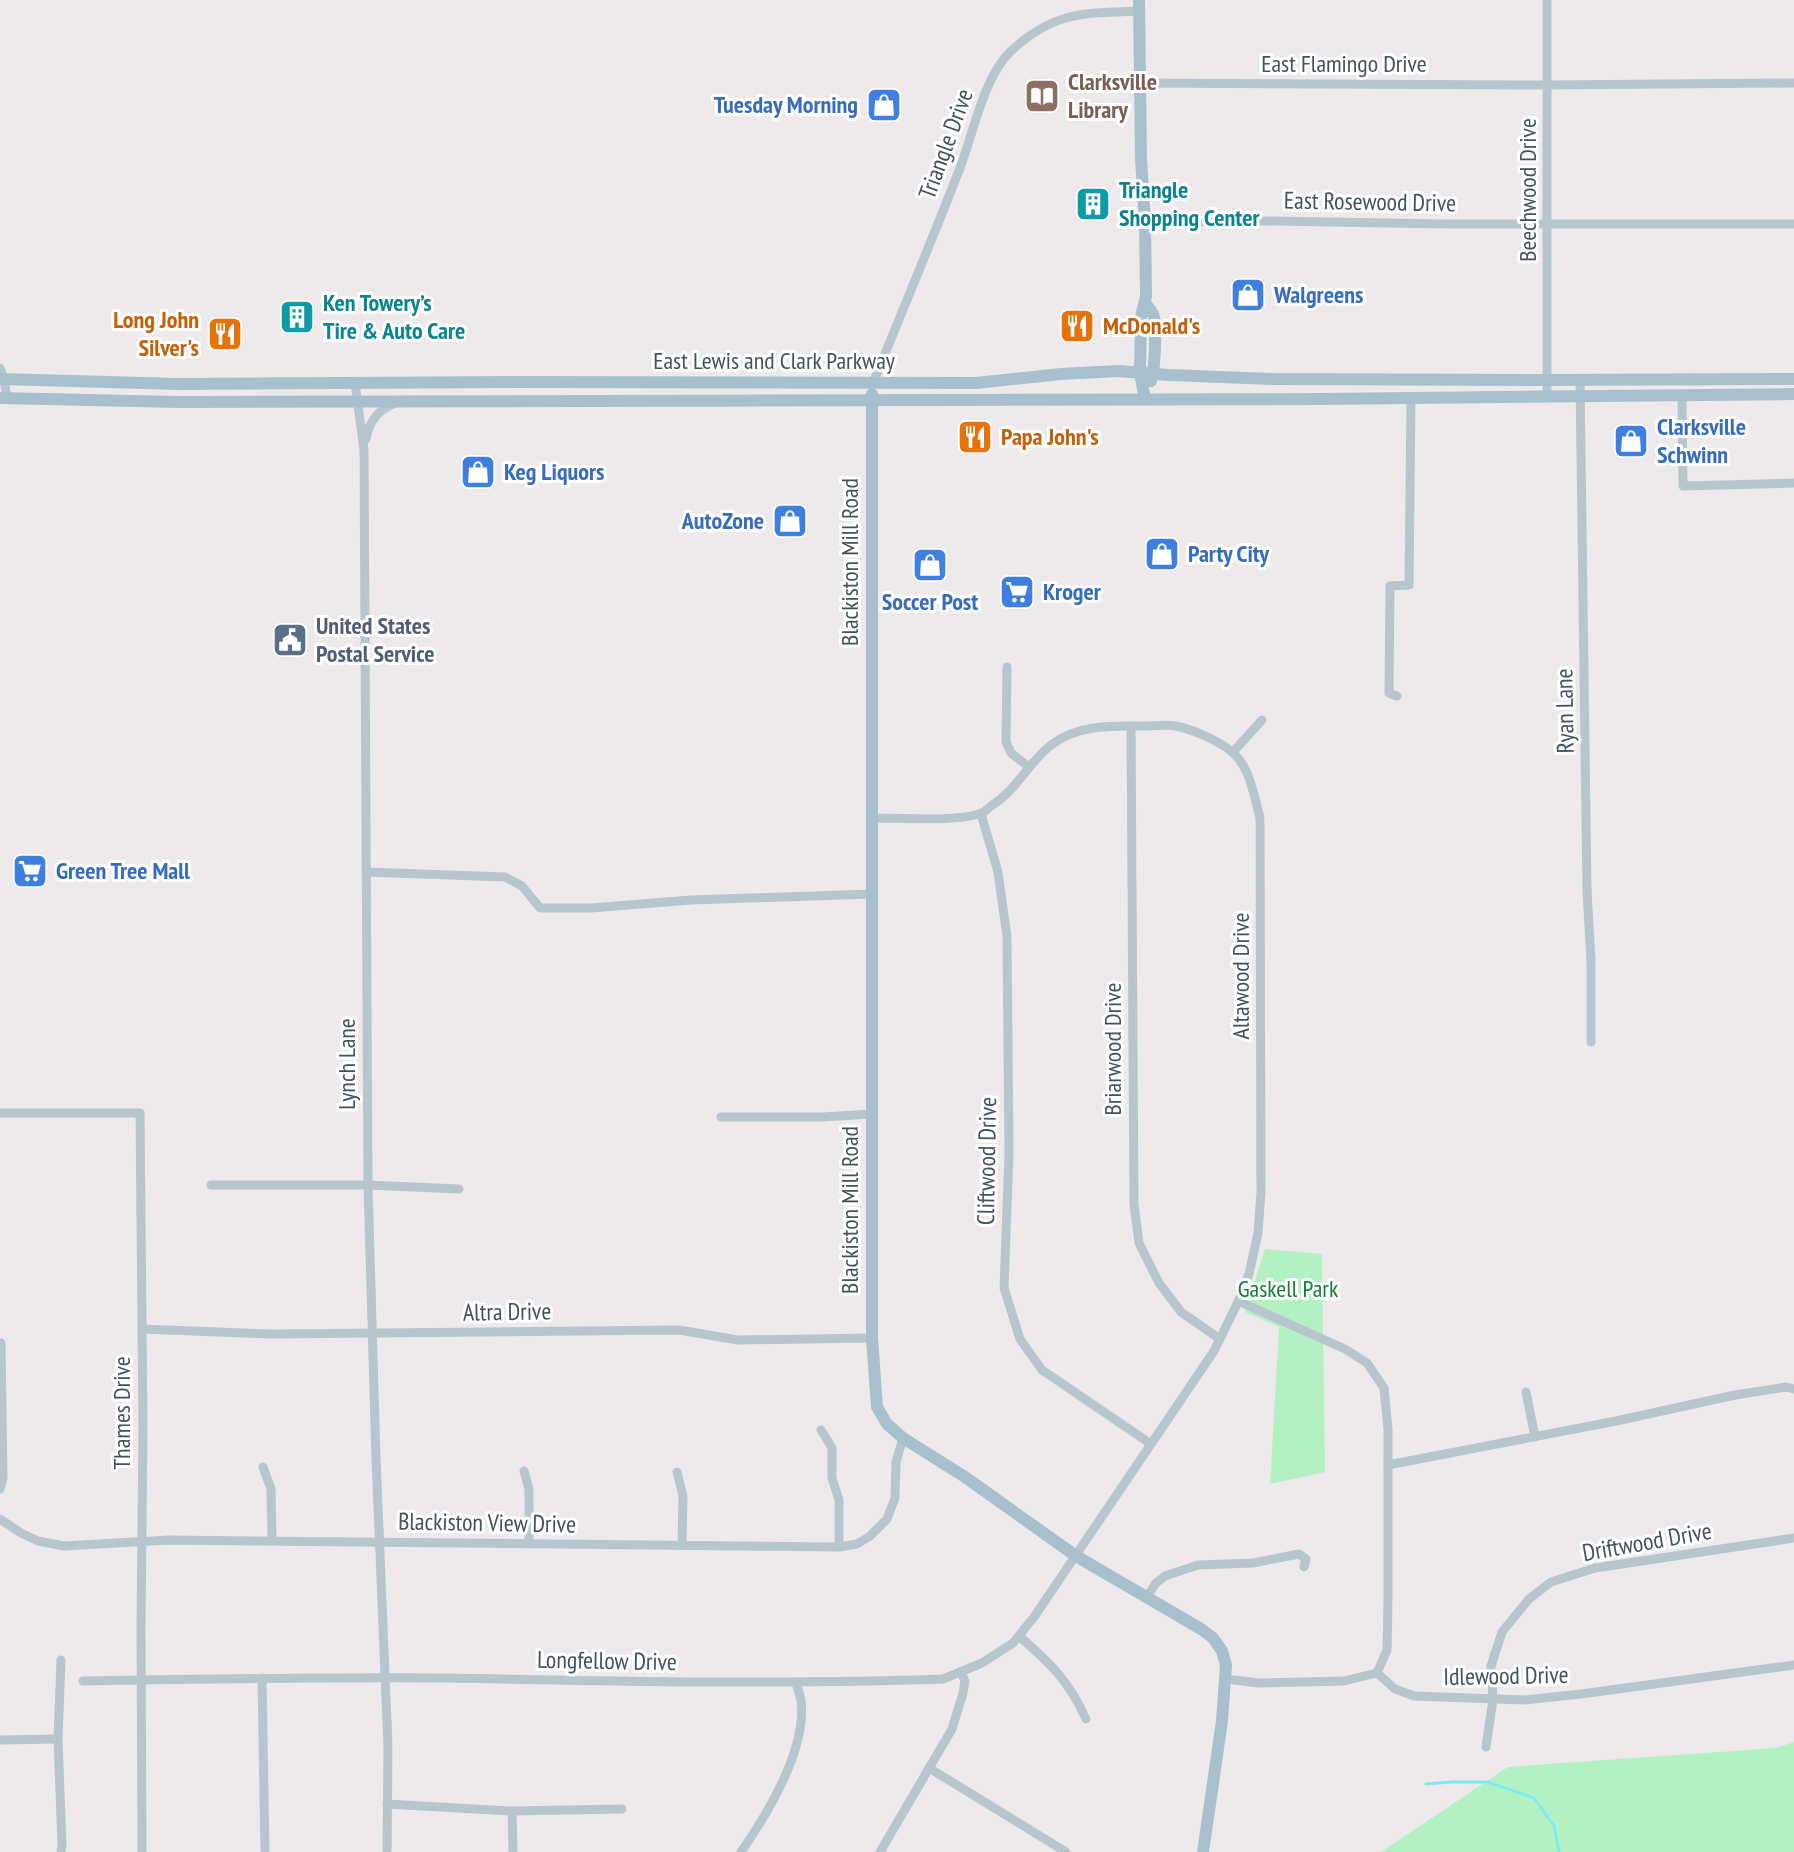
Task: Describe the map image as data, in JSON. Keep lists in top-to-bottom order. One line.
{"streets":{"main road":["East Lewis and Clark Parkway","Blackiston Mill Road"],"street":["East Flamingo Drive","Triangle Drive","Beechwood Drive","East Rosewood Drive","Ryan Lane","Altawood Drive","Briarwood Drive","Lynch Lane","Cliftwood Drive","Altra Drive","Thames Drive","Blackiston View Drive","Driftwood Drive","Longfellow Drive","Idlewood Drive"]},"crossings":[["East Flamingo Drive","Beechwood Drive"],["Triangle Drive","East Lewis and Clark Parkway"],["Triangle Drive","Blackiston Mill Road"],["Beechwood Drive","East Rosewood Drive"],["Beechwood Drive","East Lewis and Clark Parkway"],["East Lewis and Clark Parkway","Blackiston Mill Road"],["East Lewis and Clark Parkway","Ryan Lane"],["East Lewis and Clark Parkway","Lynch Lane"],["Blackiston Mill Road","Altawood Drive"],["Blackiston Mill Road","Altra Drive"],["Blackiston Mill Road","Blackiston View Drive"],["Blackiston Mill Road","Longfellow Drive"],["Altawood Drive","Briarwood Drive"],["Altawood Drive","Cliftwood Drive"],["Altawood Drive","Longfellow Drive"],["Lynch Lane","Altra Drive"],["Lynch Lane","Blackiston View Drive"],["Lynch Lane","Longfellow Drive"],["Altra Drive","Thames Drive"],["Thames Drive","Blackiston View Drive"],["Thames Drive","Longfellow Drive"],["Driftwood Drive","Idlewood Drive"]],"parks":["Gaskell Park"],"places":{"library":["Clarksville Library"],"shop":["Tuesday Morning","Walgreens","Clarksville Schwinn","Keg Liquors","AutoZone","Party City","Soccer Post"],"building":["Triangle Shopping Center","Ken Towery’s Tire & Auto Care"],"restaurant":["McDonald's","Long John Silver's","Papa John's"],"supermarket":["Kroger","Green Tree Mall"],"public building":["United States Postal Service"]}}
